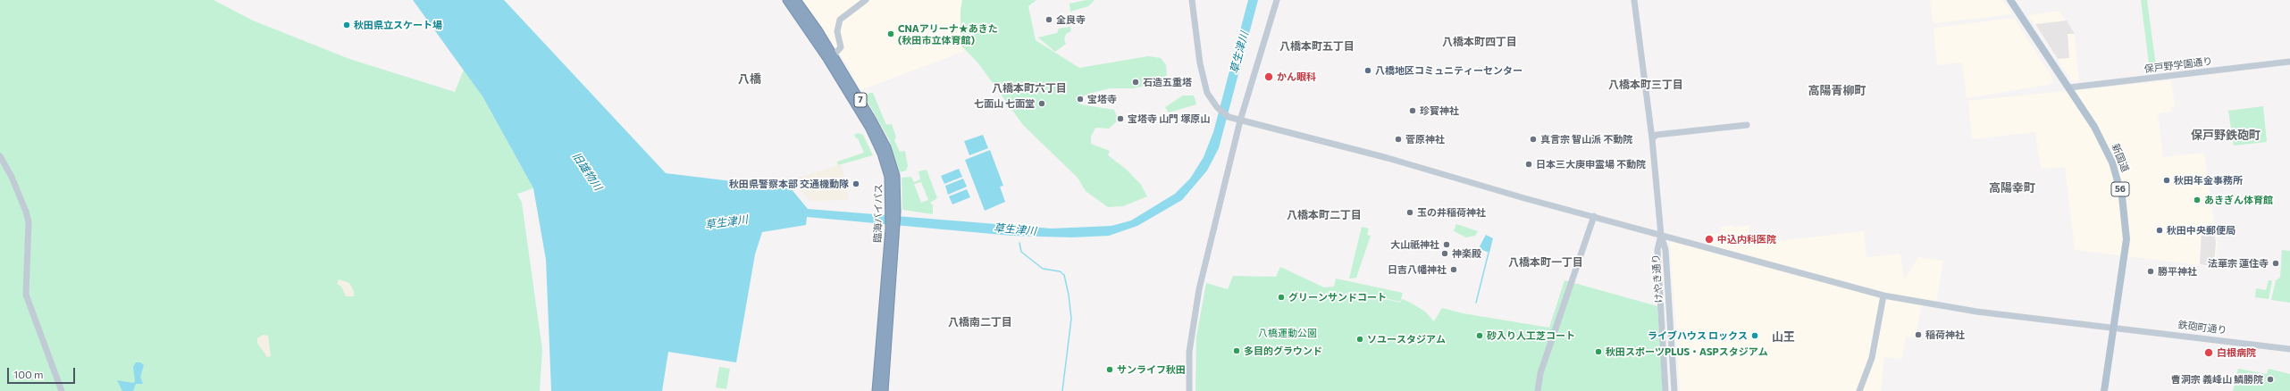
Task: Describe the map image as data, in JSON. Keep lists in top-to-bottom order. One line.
{"streets":{"highway":["7","臨海バイパス"],"main road":["新国道","56"],"street":["保戸野学園通り","けやき通り","鉄砲町通り"]},"crossings":[["保戸野学園通り","新国道"],["新国道","鉄砲町通り"],["けやき通り","鉄砲町通り"]],"districts":["八橋本町四丁目","八橋本町五丁目","八橋","八橋本町三丁目","八橋本町六丁目","高陽青柳町","保戸野鉄砲町","高陽幸町","八橋本町二丁目","八橋本町一丁目","八橋南二丁目","山王"],"water":["草生津川","旧雄物川"],"parks":["八橋運動公園"],"places":["全良寺","秋田県立スケート場","CNAアリーナ★あきた (秋田市立体育館)","八橋地区コミュニティーセンター","かん眼科","石造五重塔","宝塔寺","七面山 七面堂","珍寳神社","宝塔寺 山門 塚原山","菅原神社","真言宗 智山派 不動院","日本三大庚申霊場 不動院","秋田年金事務所","秋田県警察本部 交通機動隊","あきぎん体育館","玉の井稲荷神社","秋田中央郵便局","中込内科医院","大山祇神社","神楽殿","法華宗 蓮住寺","日吉八幡神社","勝平神社","グリーンサンドコート","稲荷神社","砂入り人工芝コート","ライブハウス ロックス","ソユースタジアム","多目的グラウンド","秋田スポーツPLUS・ASPスタジアム","白根病院","サンライフ秋田","曹洞宗 義峰山 鱗勝院"],"scale_bar":"100 m"}
